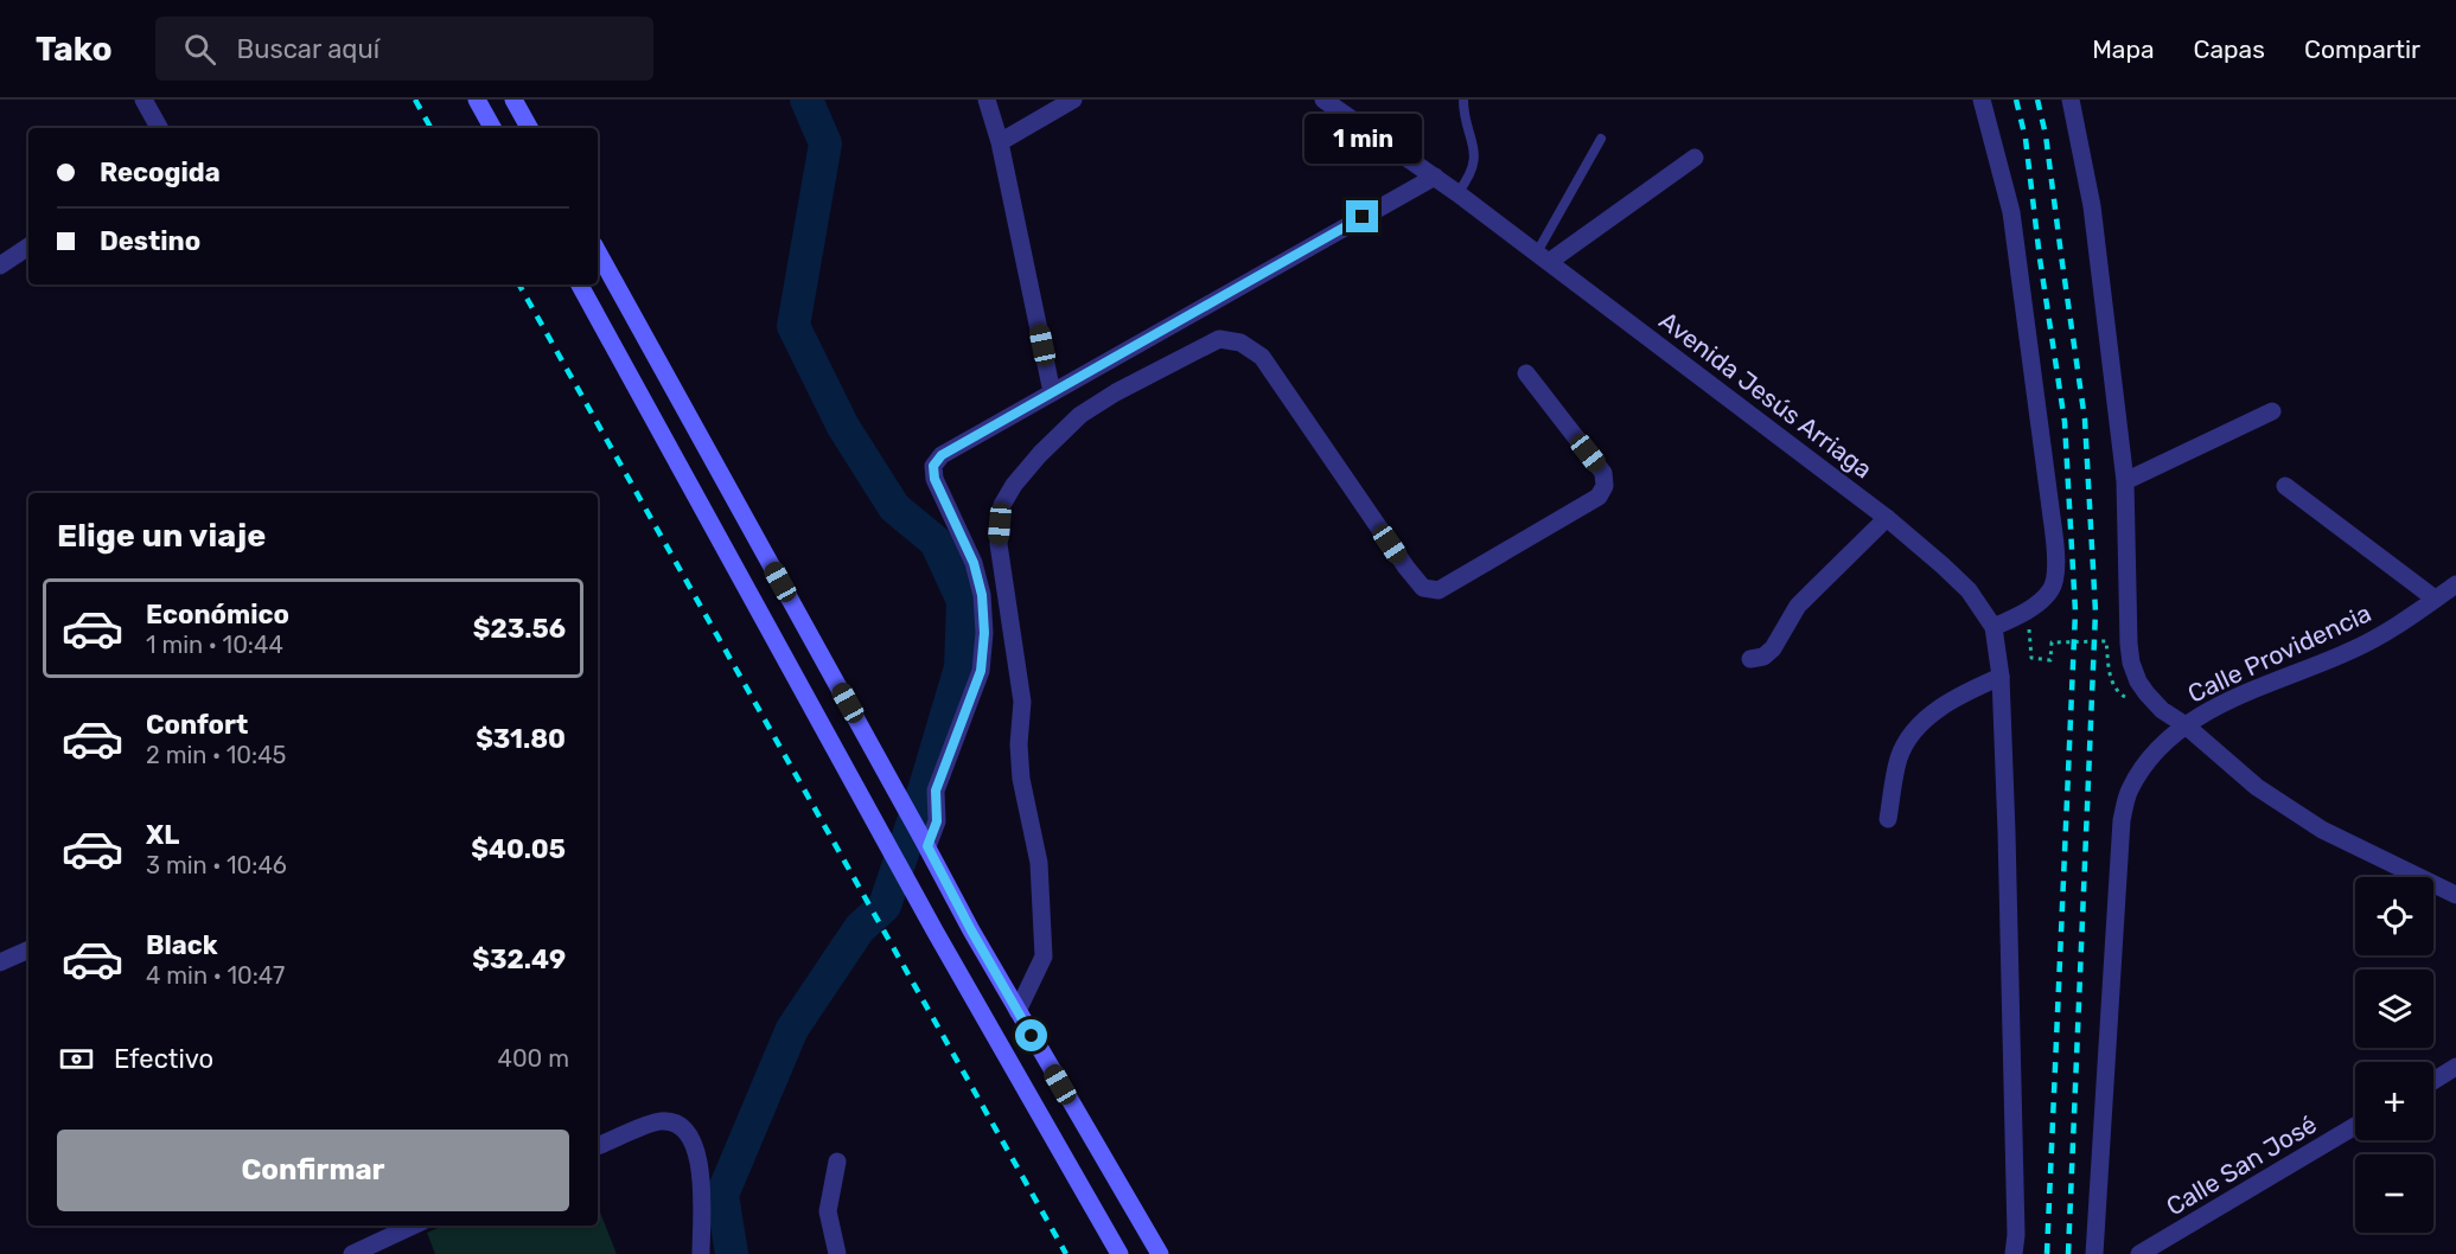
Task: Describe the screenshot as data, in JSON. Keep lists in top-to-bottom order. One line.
{"streets":{"street":["Avenida Jesús Arriaga","Calle Providencia","Calle San José"]},"page":{"header":"Tako","search":"Buscar aquí","nav":["Mapa","Capas","Compartir"],"bubble":"1 min","banner":["Recogida","Destino"],"heading":"Elige un viaje","list":[{"name":"Económico","note":"1 min · 10:44","value":"$23.56"},{"name":"Confort","note":"2 min · 10:45","value":"$31.80"},{"name":"XL","note":"3 min · 10:46","value":"$40.05"},{"name":"Black","note":"4 min · 10:47","value":"$32.49"}],"map_buttons":["+","−"],"pay":["Efectivo","400 m"],"buttons":"Confirmar"}}
